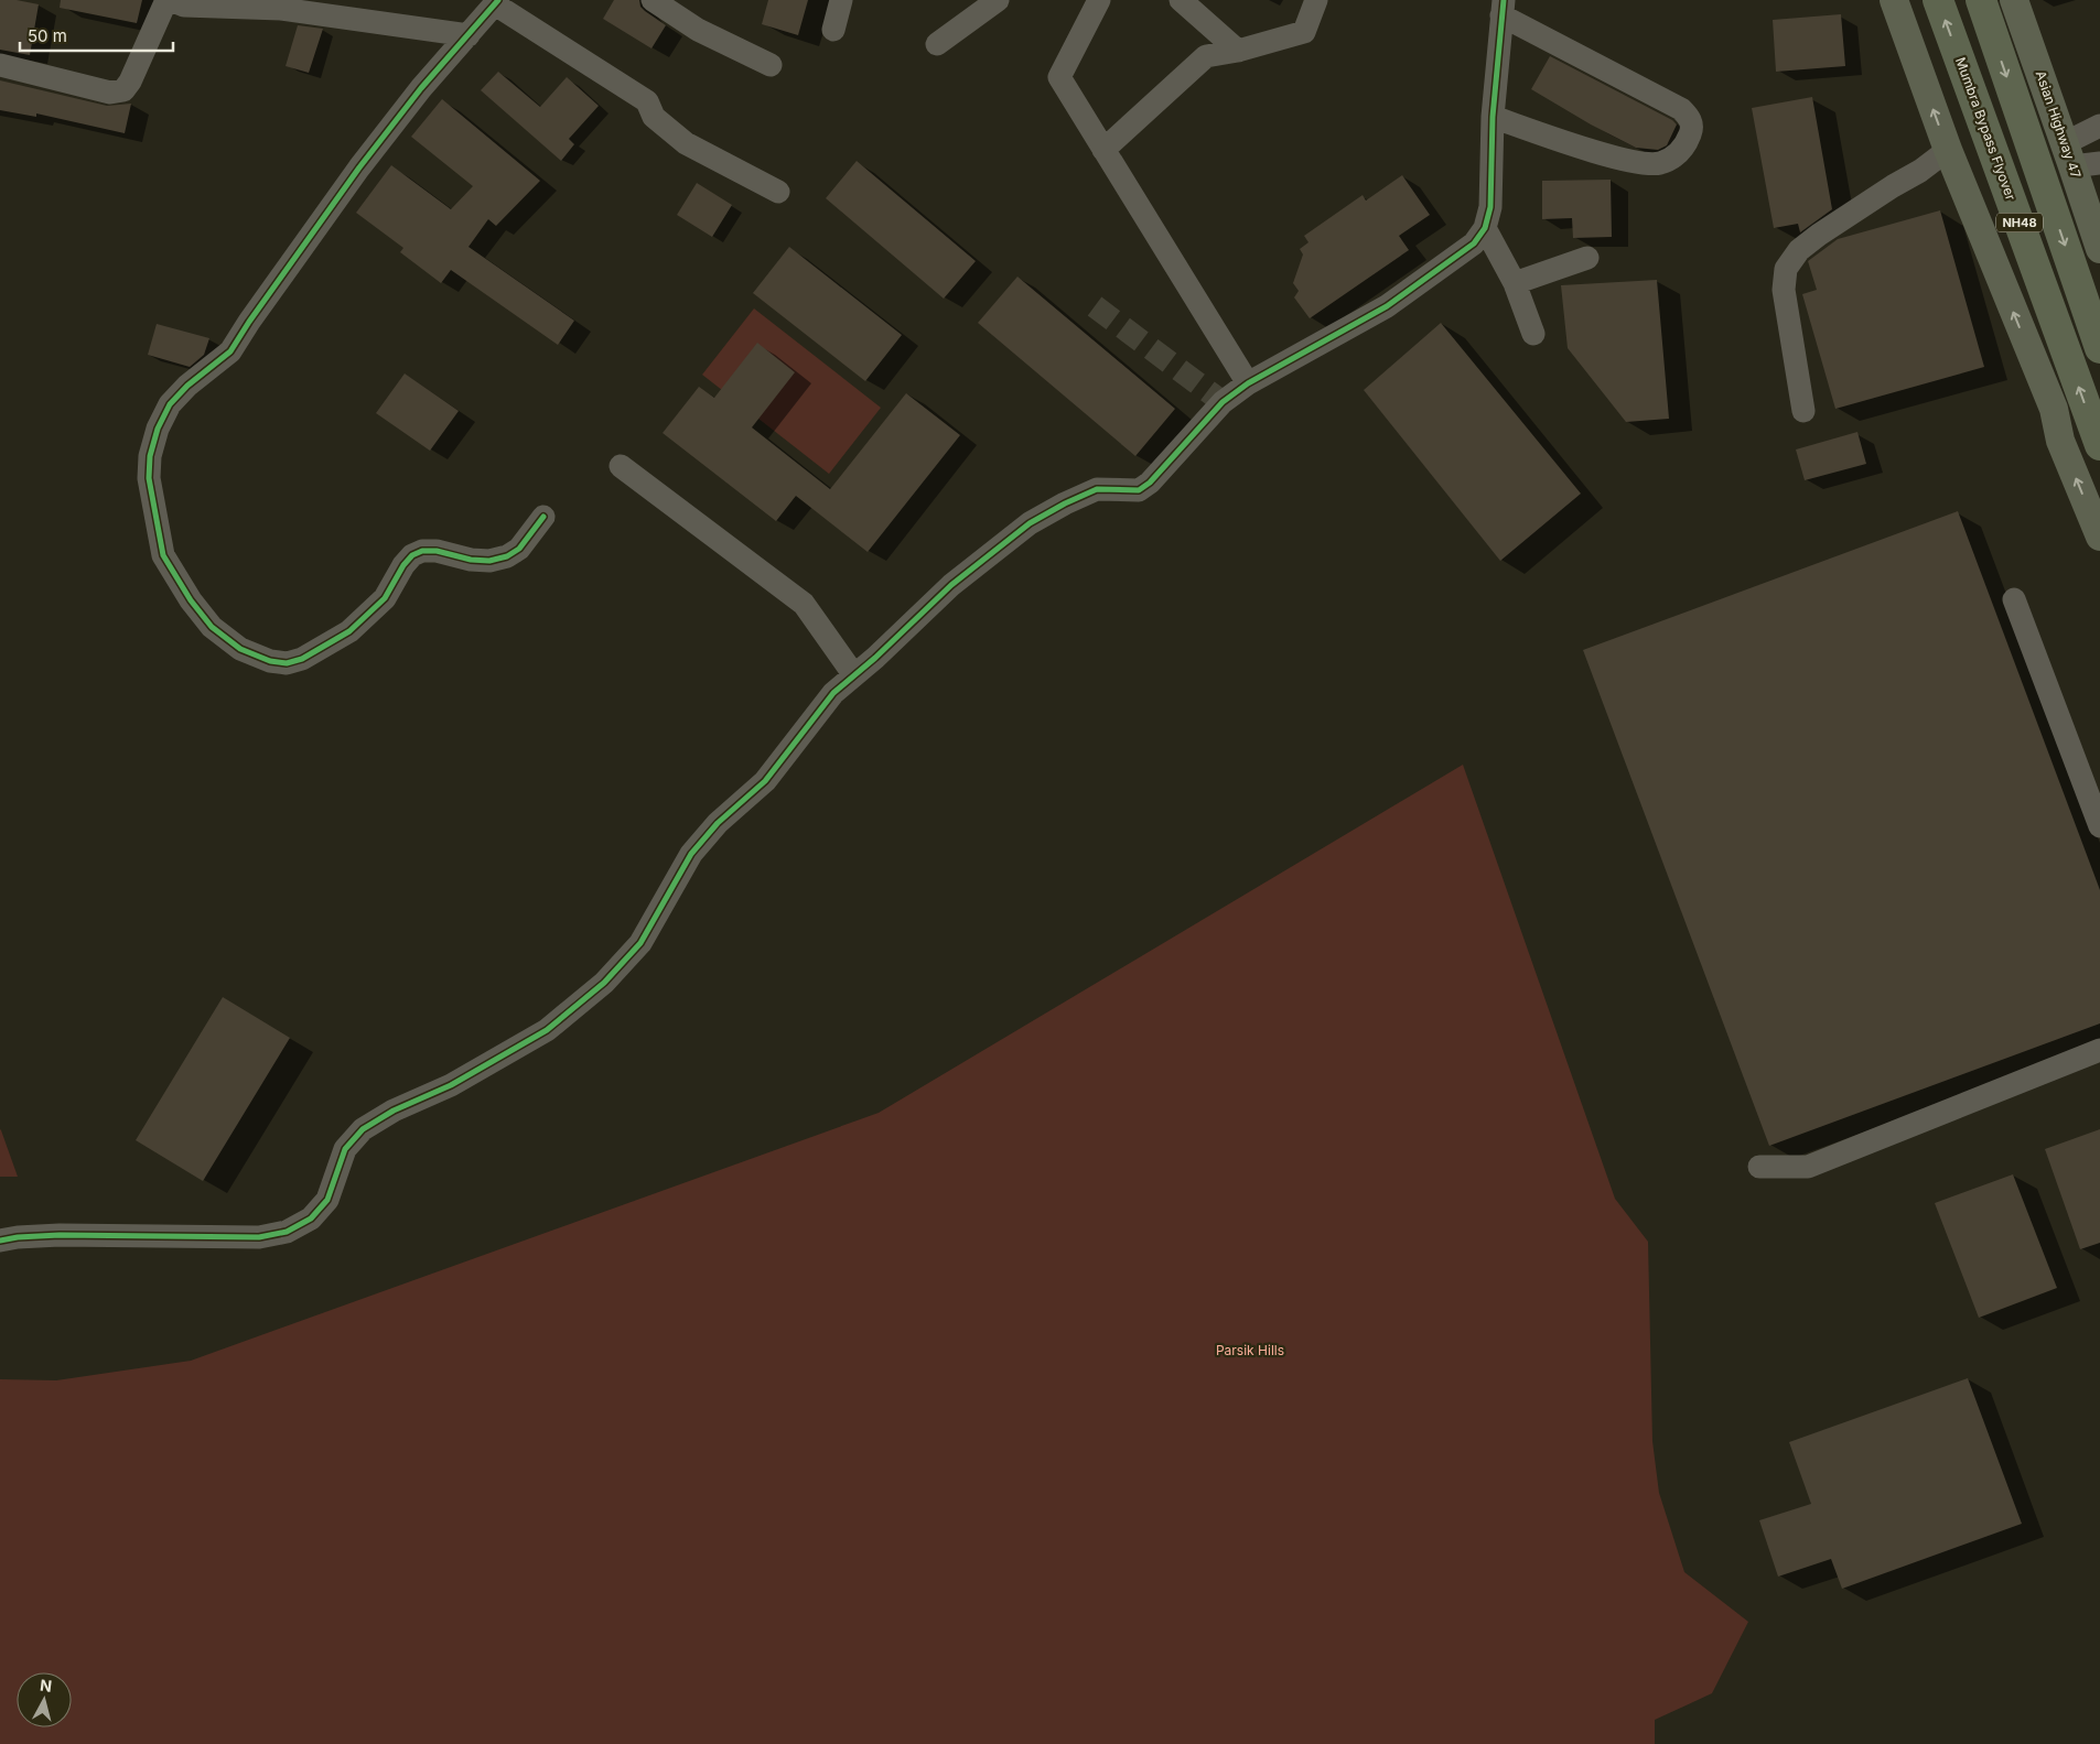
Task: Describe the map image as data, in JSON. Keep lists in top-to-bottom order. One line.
{"streets":{"highway":["Mumbra Bypass Flyover","NH48"],"main road":["Asian Highway 47"]},"parks":["Parsik Hills"],"scale_bar":"50 m","north":"top"}
